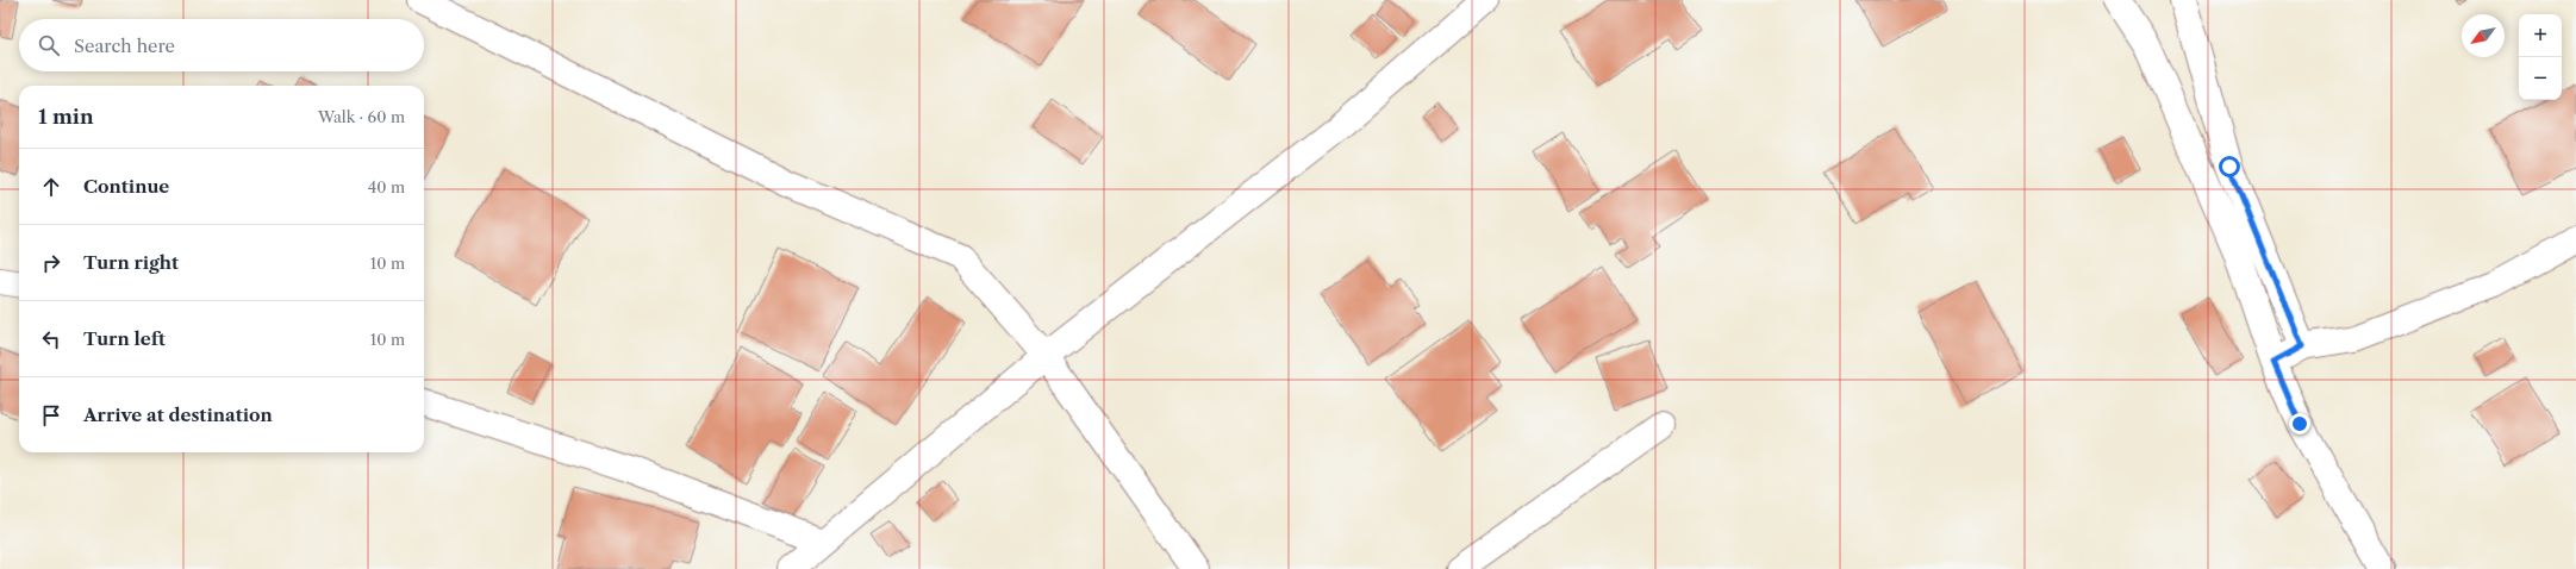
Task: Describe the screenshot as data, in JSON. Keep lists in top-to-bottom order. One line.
{"north":"bottom left","page":{"map_buttons":["+","−"],"search":"Search here","heading":["1 min","Walk · 60 m"],"list":[["Continue","40 m"],["Turn right","10 m"],["Turn left","10 m"],"Arrive at destination"]}}
